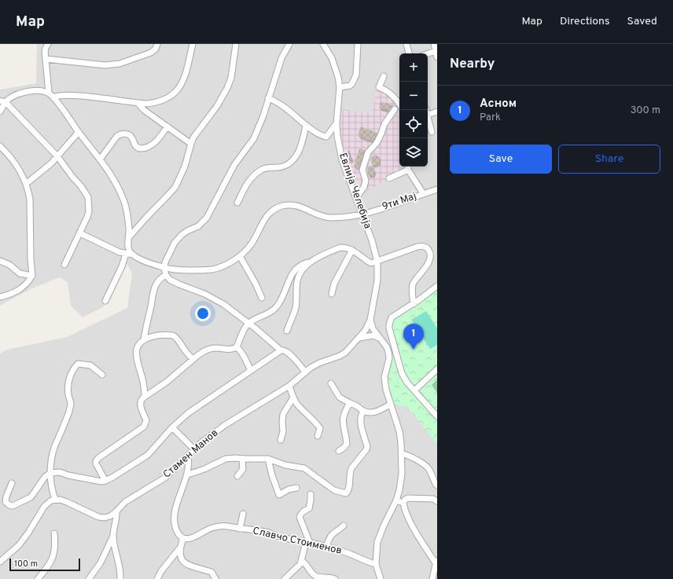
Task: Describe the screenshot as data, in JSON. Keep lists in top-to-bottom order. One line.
{"streets":{"street":["Евлија Челебија","9ти Мај","Стамен Манов","Славчо Стоименов"]},"crossings":[["Евлија Челебија","9ти Мај"],["Евлија Челебија","Стамен Манов"]],"scale_bar":"100 m","page":{"header":"Map","nav":["Map","Directions","Saved"],"heading":"Nearby","map_buttons":["+","−"],"list":[{"mark":"1","name":"Асном","note":"Park","value":"300 m"}],"buttons":["Save","Share"],"pins":"1","scale":"100 m"}}
